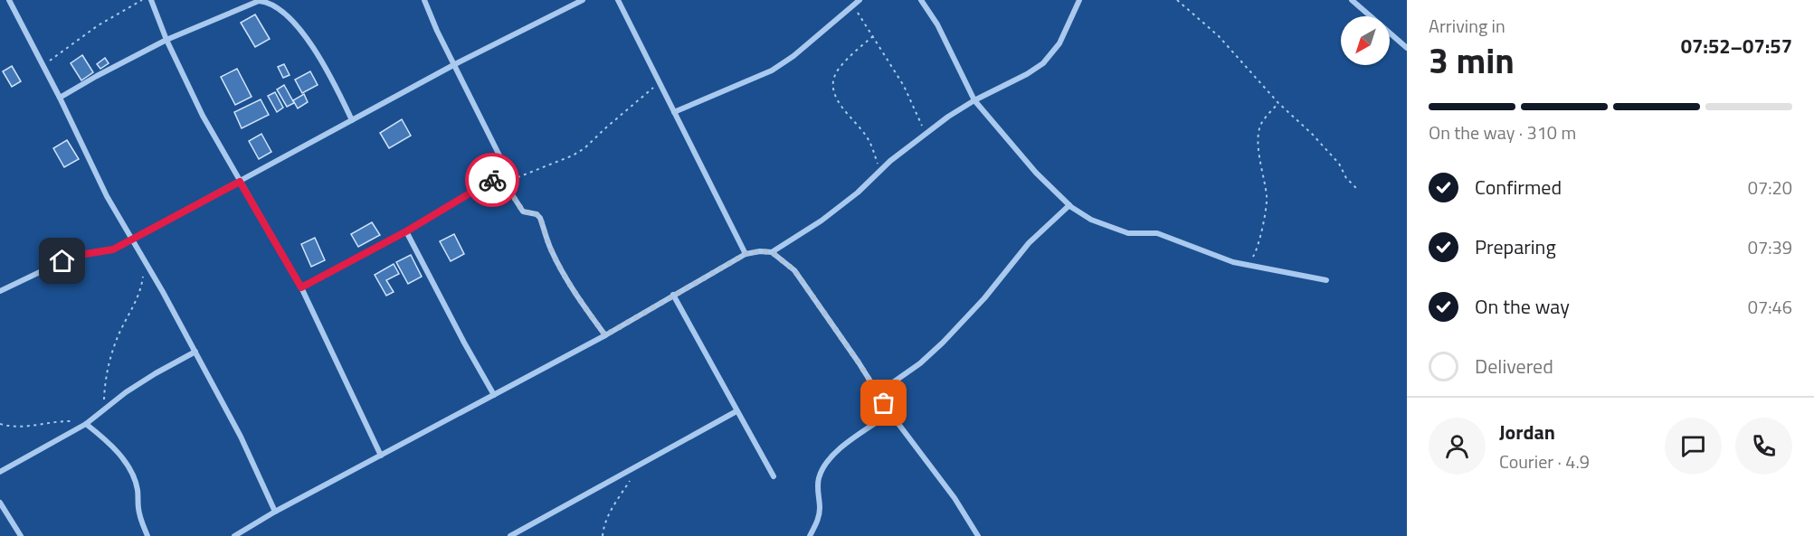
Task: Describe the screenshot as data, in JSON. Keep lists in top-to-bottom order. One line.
{"north":"bottom left","page":{"heading":["3 min","Arriving in","07:52–07:57"],"panel":["Jordan","Courier · 4.9"],"bar":"On the way · 310 m","list":[["Confirmed","07:20"],["Preparing","07:39"],["On the way","07:46"],"Delivered"]}}
